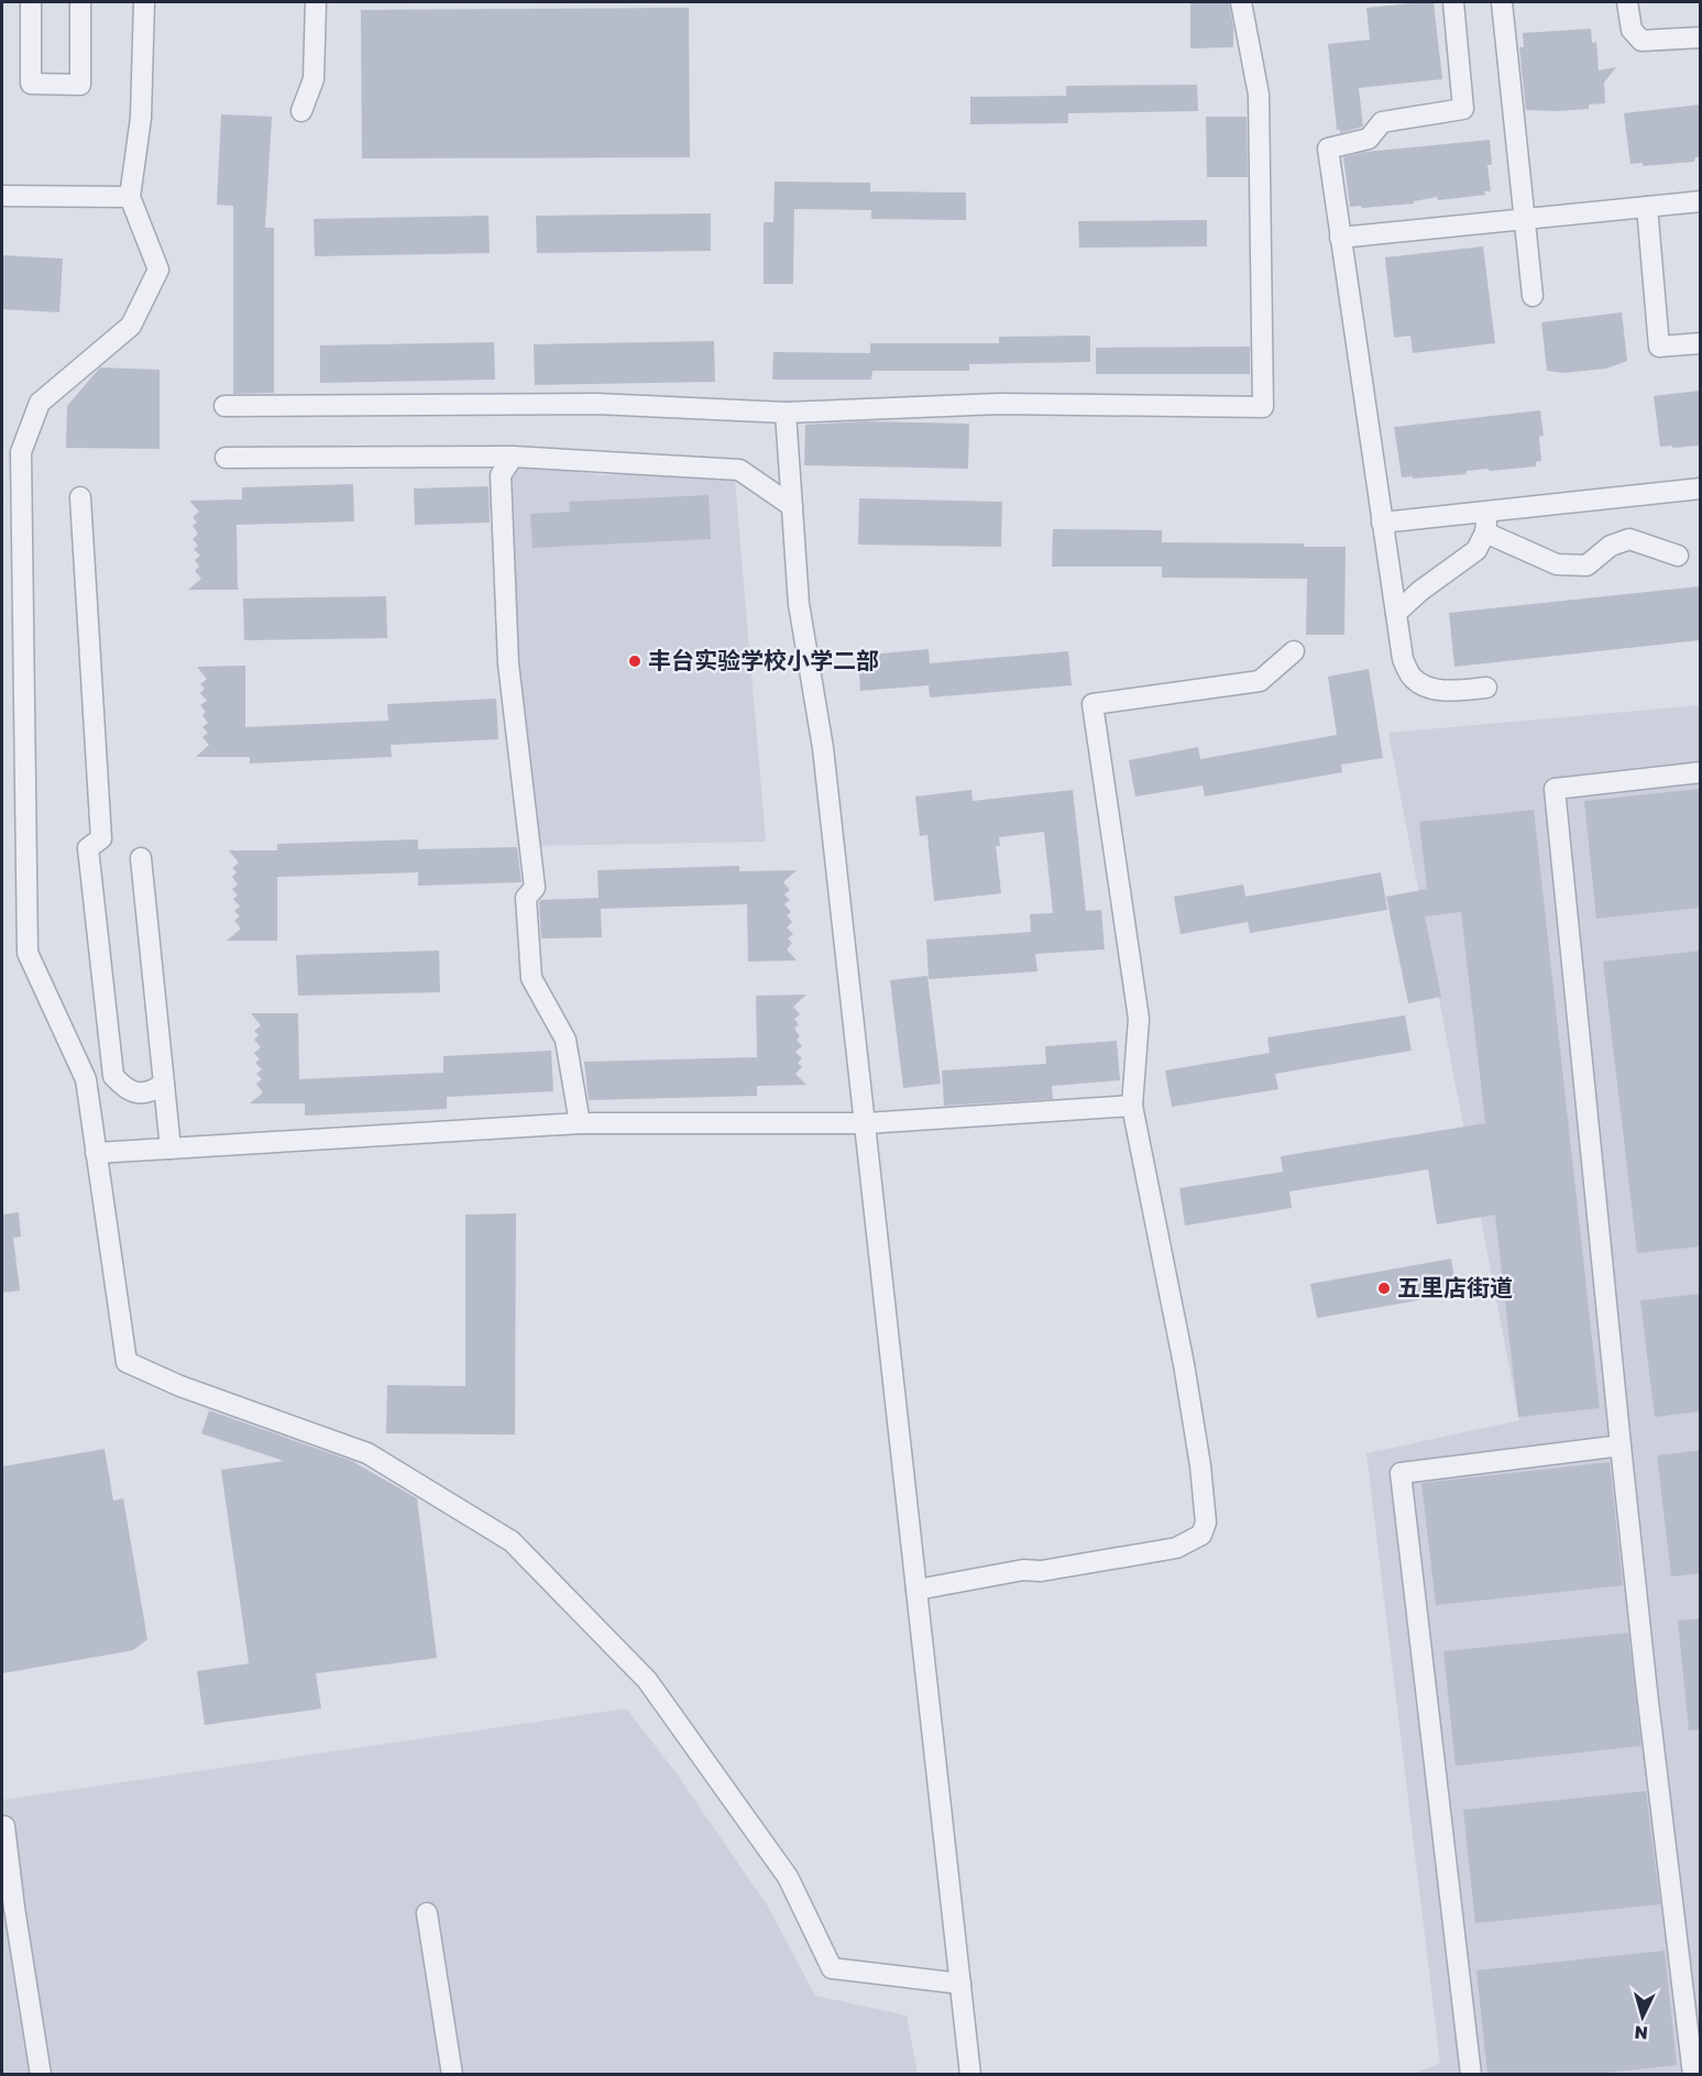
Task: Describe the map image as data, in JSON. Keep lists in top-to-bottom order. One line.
{"places":["丰台实验学校小学二部","五里店街道"],"north":"bottom"}
